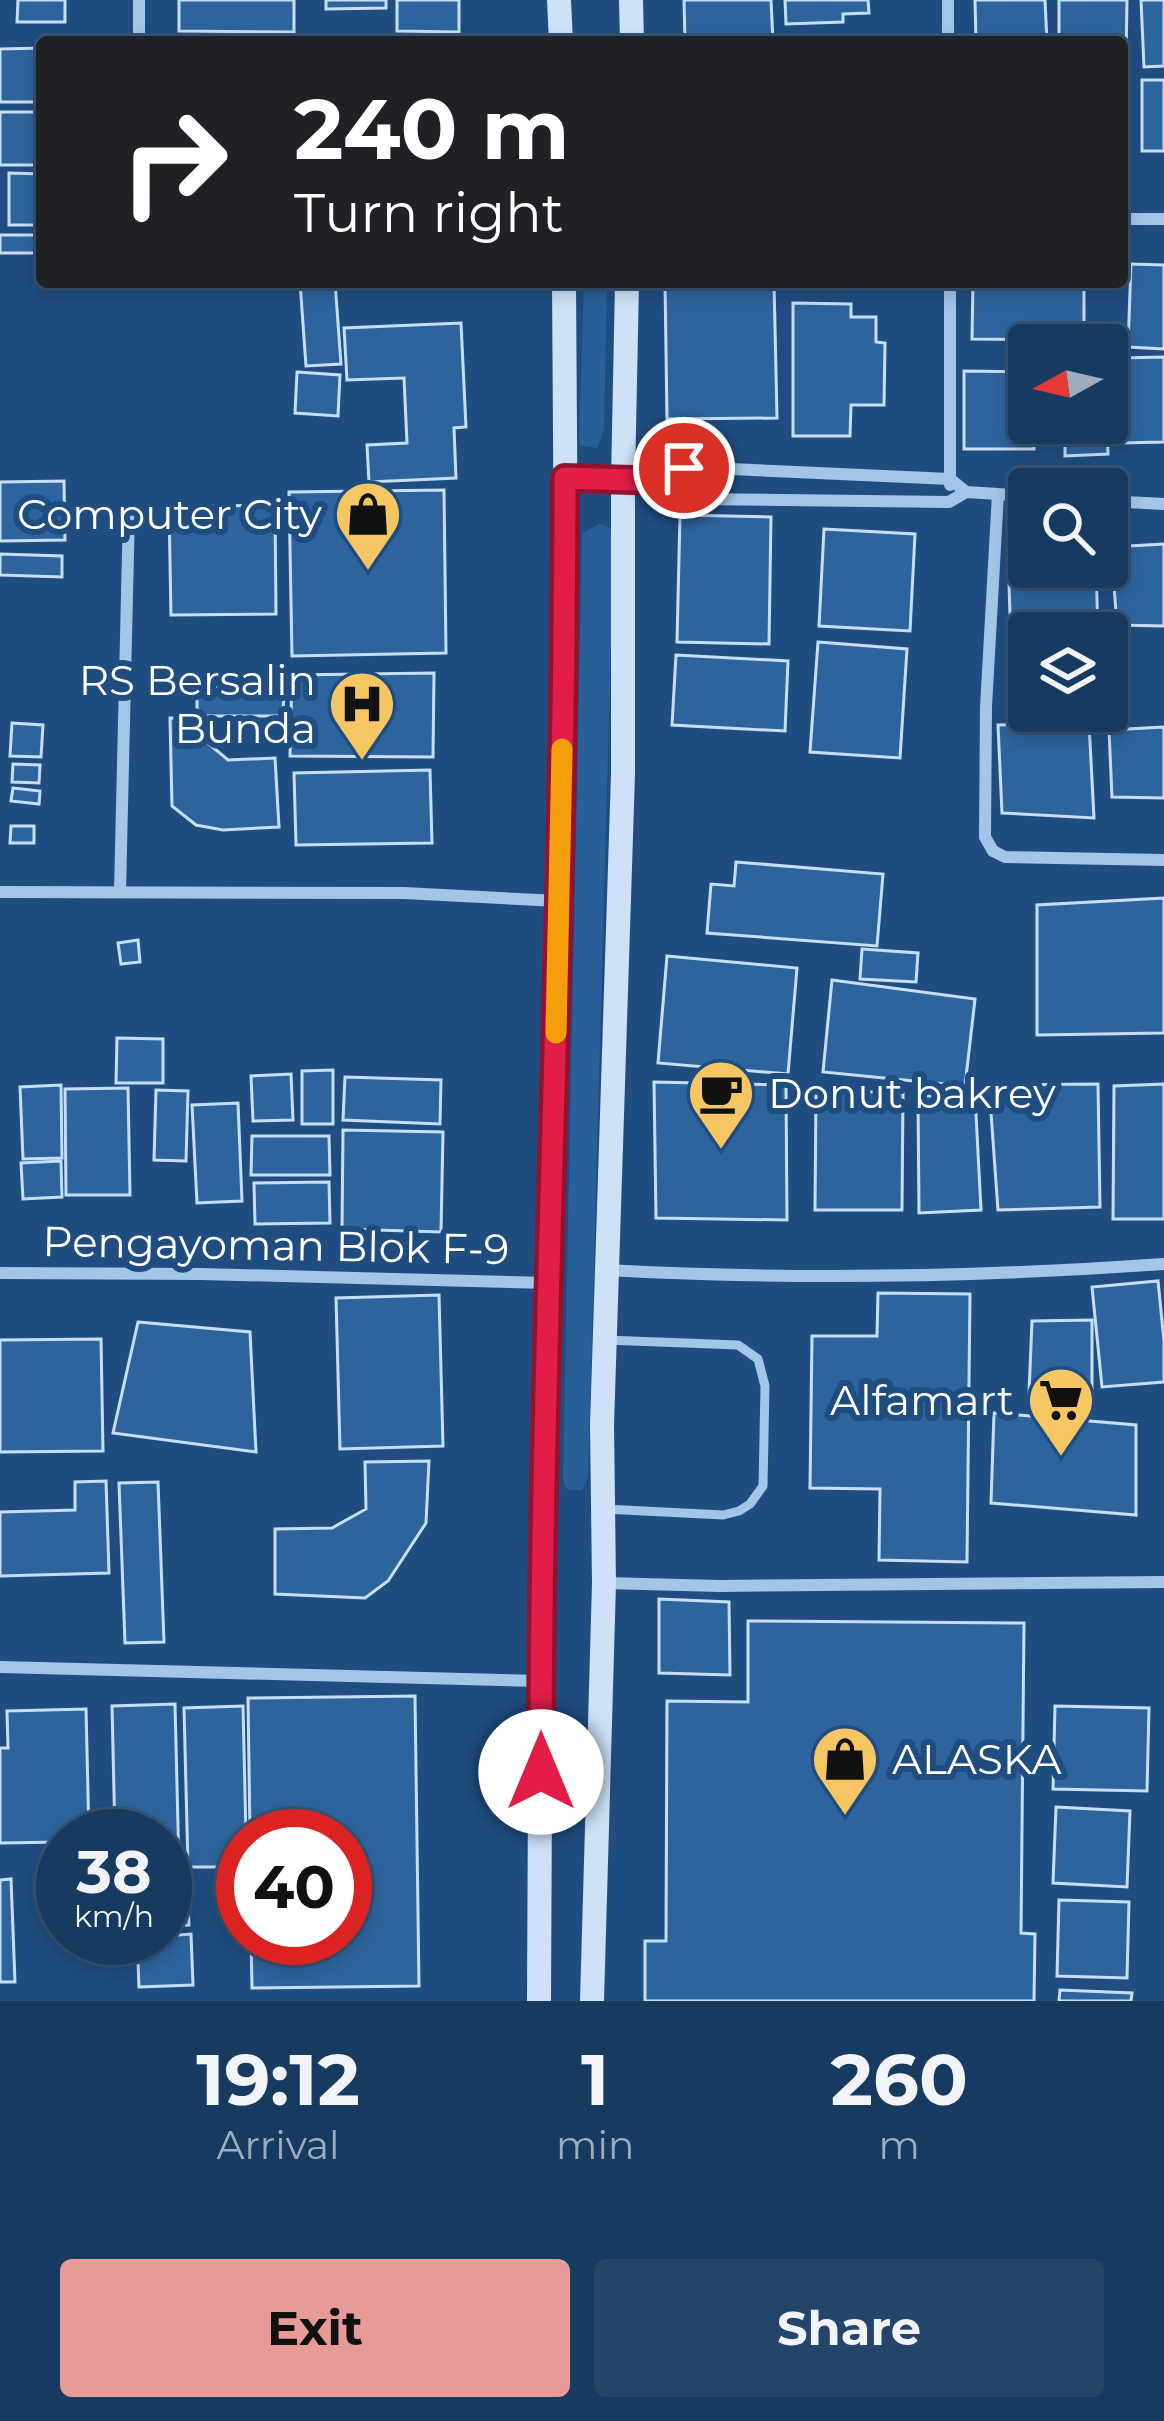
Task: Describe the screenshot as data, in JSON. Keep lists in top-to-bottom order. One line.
{"streets":{"street":["Pengayoman Blok F-9"]},"places":{"shop":["Computer City","ALASKA"],"hospital":["RS Bersalin Bunda"],"cafe":["Donut bakrey"],"supermarket":["Alfamart"]},"north":"left","page":{"turn":["240 m","Turn right"],"speed":"38 km/h","limit":"40","eta":["19:12","Arrival","1","min","260","m"],"buttons":["Exit","Share"]}}
